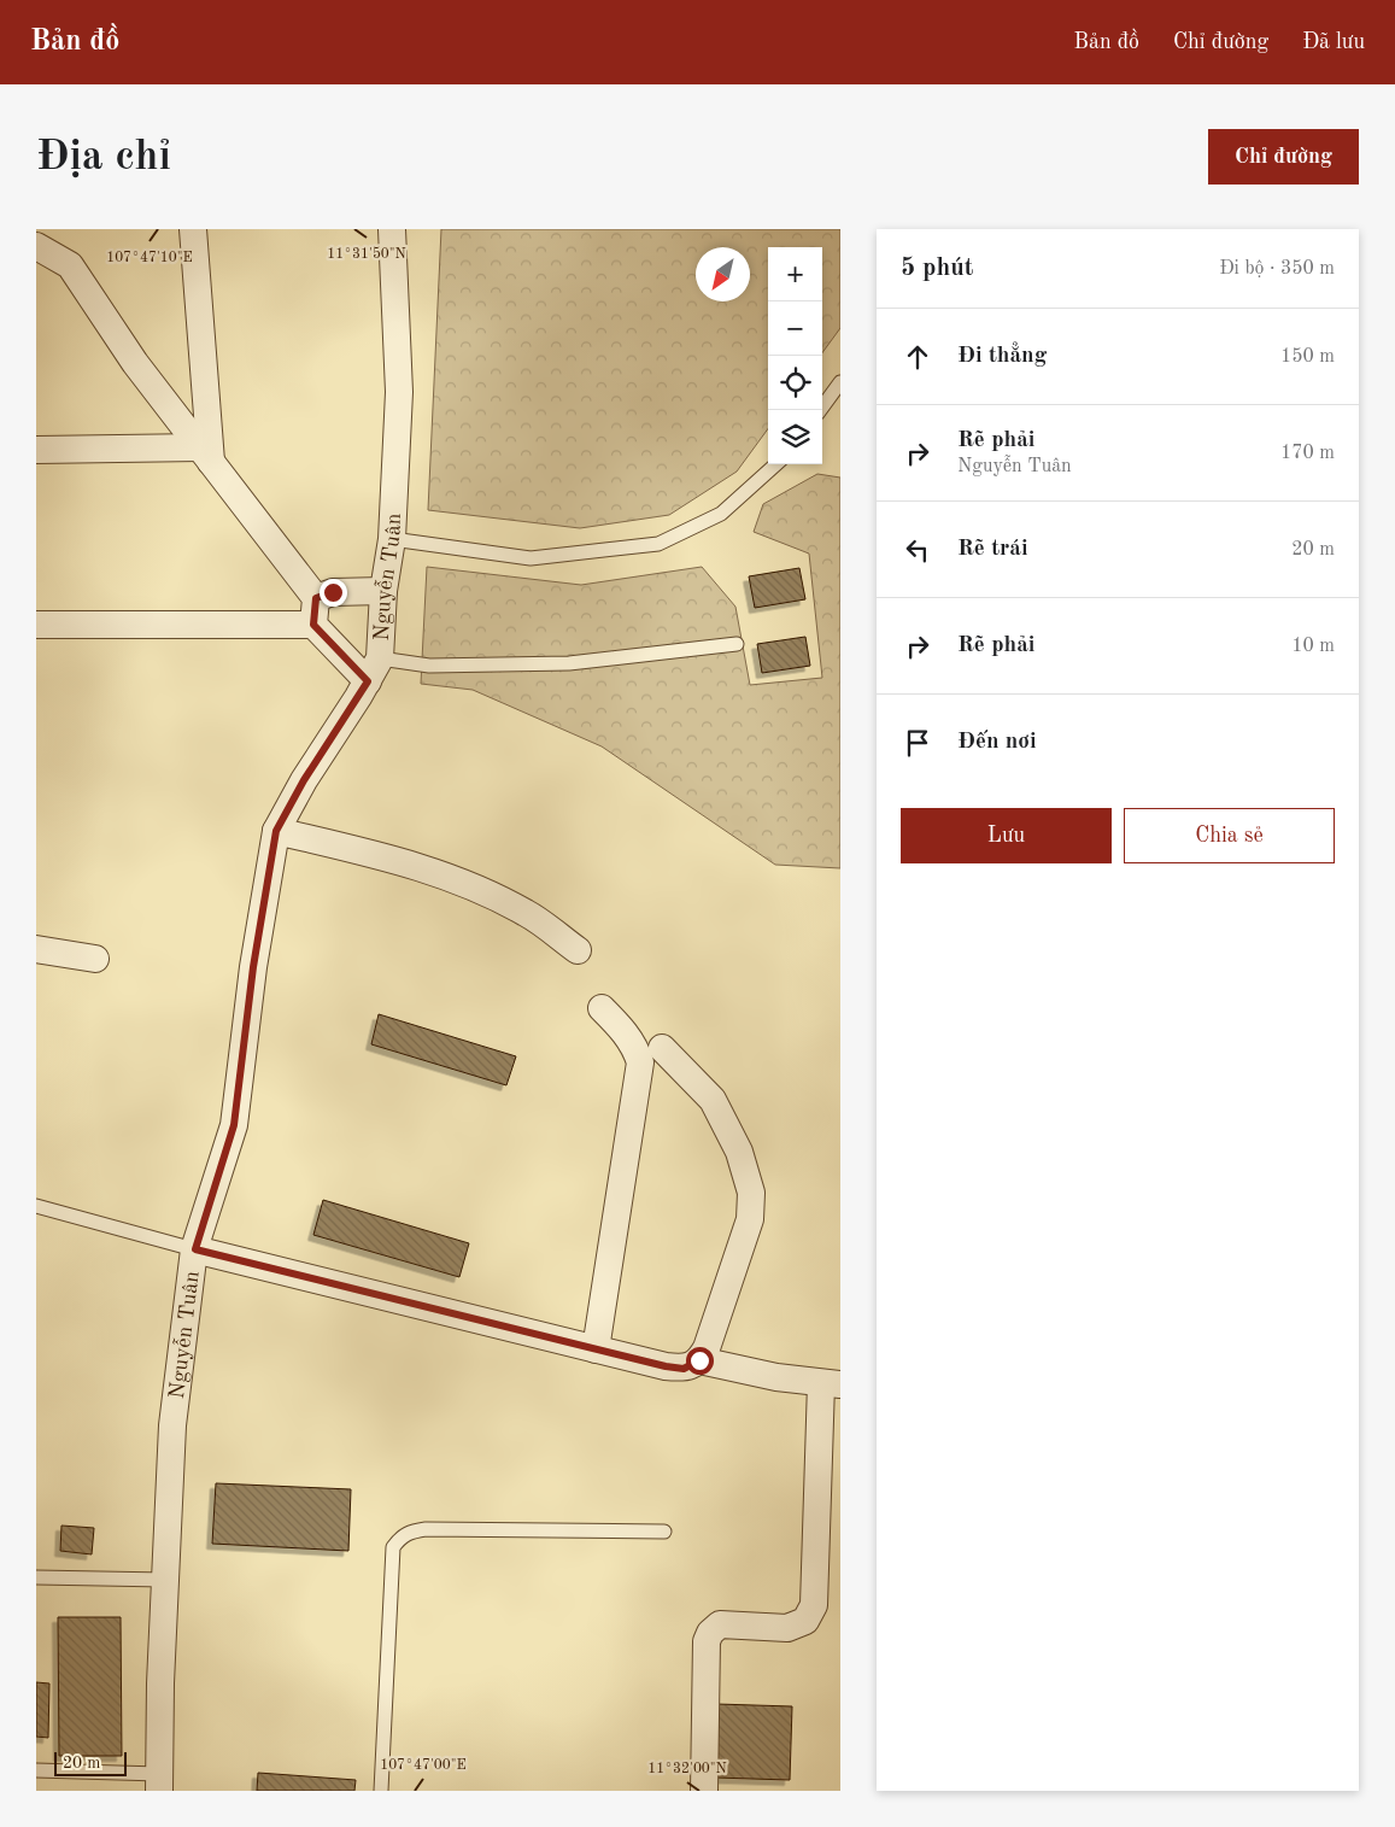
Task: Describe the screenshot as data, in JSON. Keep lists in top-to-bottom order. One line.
{"streets":{"street":["Nguyễn Tuân"]},"scale_bar":"20 m","north":"bottom left","page":{"header":"Bản đồ","nav":["Bản đồ","Chỉ đường","Đã lưu"],"buttons":["Chỉ đường",["Lưu","Chia sẻ"]],"title":"Địa chỉ","heading":["5 phút","Đi bộ · 350 m"],"map_buttons":["+","−"],"list":[["Đi thẳng","150 m"],["Rẽ phải","Nguyễn Tuân","170 m"],["Rẽ trái","20 m"],["Rẽ phải","10 m"],"Đến nơi"],"scale":"20 m"},"coordinates":["11°31'50\"N","107°47'10\"E","107°47'00\"E","11°32'00\"N"]}
